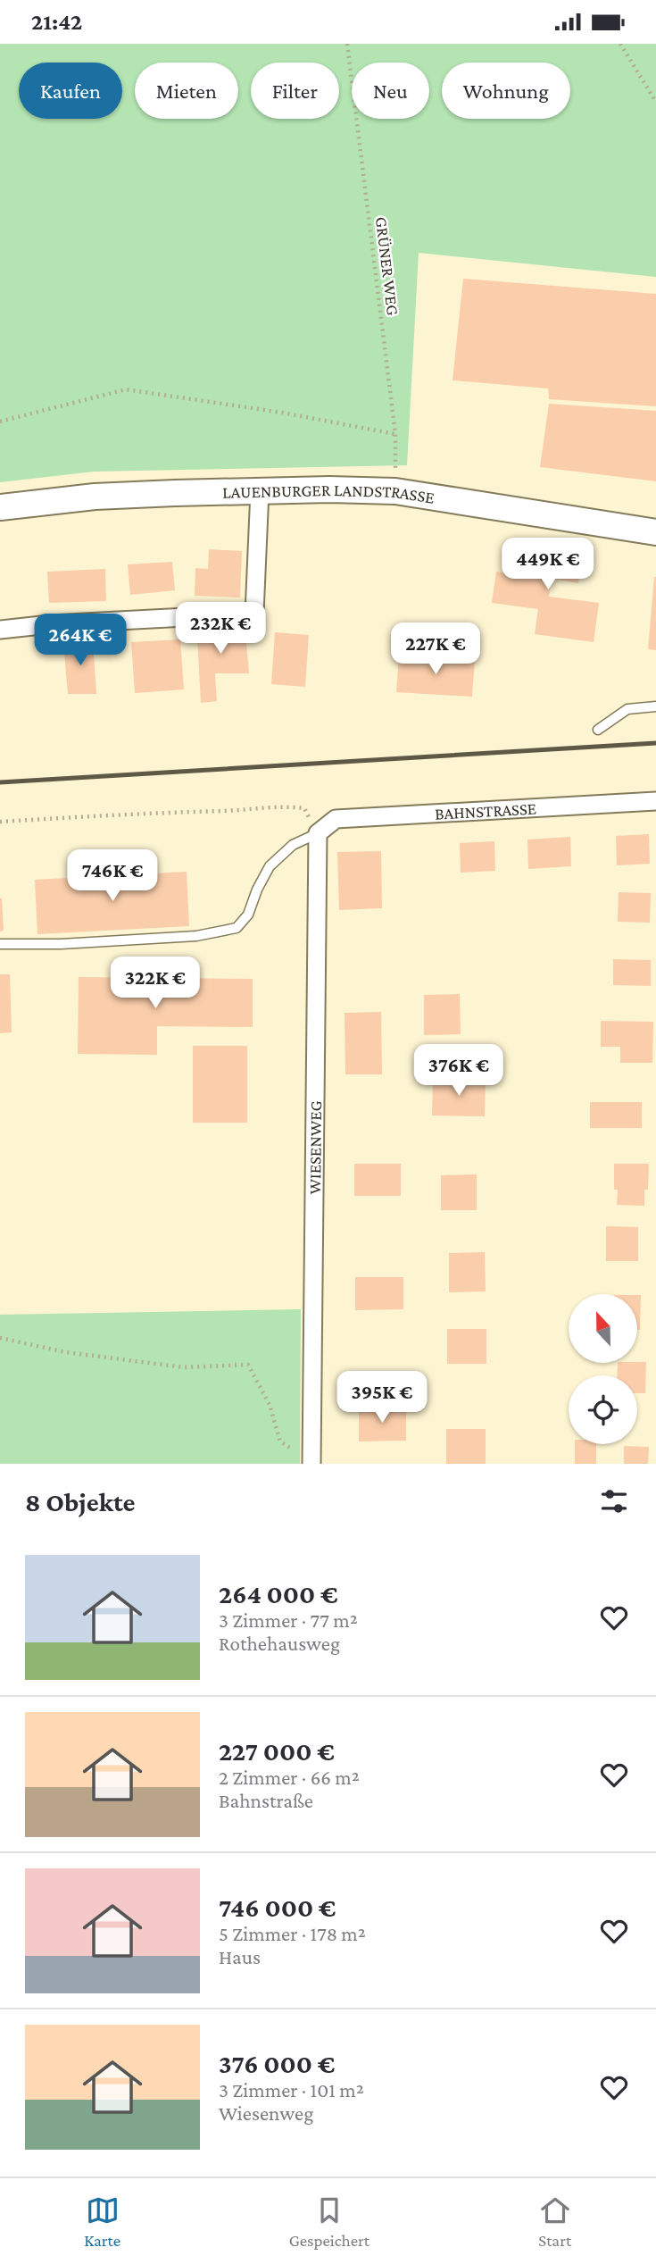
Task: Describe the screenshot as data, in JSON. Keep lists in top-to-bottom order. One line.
{"streets":{"main road":["LAUENBURGER LANDSTRASSE"],"street":["BAHNSTRASSE","WIESENWEG"],"path":["GRÜNER WEG"]},"crossings":[["GRÜNER WEG","LAUENBURGER LANDSTRASSE"],["BAHNSTRASSE","WIESENWEG"]],"north":"top","page":{"status":"21:42","chip":["Kaufen","Mieten","Filter","Neu","Wohnung"],"price":["449K €","232K €","264K €","227K €","746K €","322K €","376K €","395K €"],"heading":"8 Objekte","list":[{"name":"264 000 €","note":"3 Zimmer · 77 m² · Rothehausweg"},{"name":"227 000 €","note":"2 Zimmer · 66 m² · Bahnstraße"},{"name":"746 000 €","note":"5 Zimmer · 178 m² · Haus"},{"name":"376 000 €","note":"3 Zimmer · 101 m² · Wiesenweg"}],"tabs":["Karte","Gespeichert","Start"]}}
